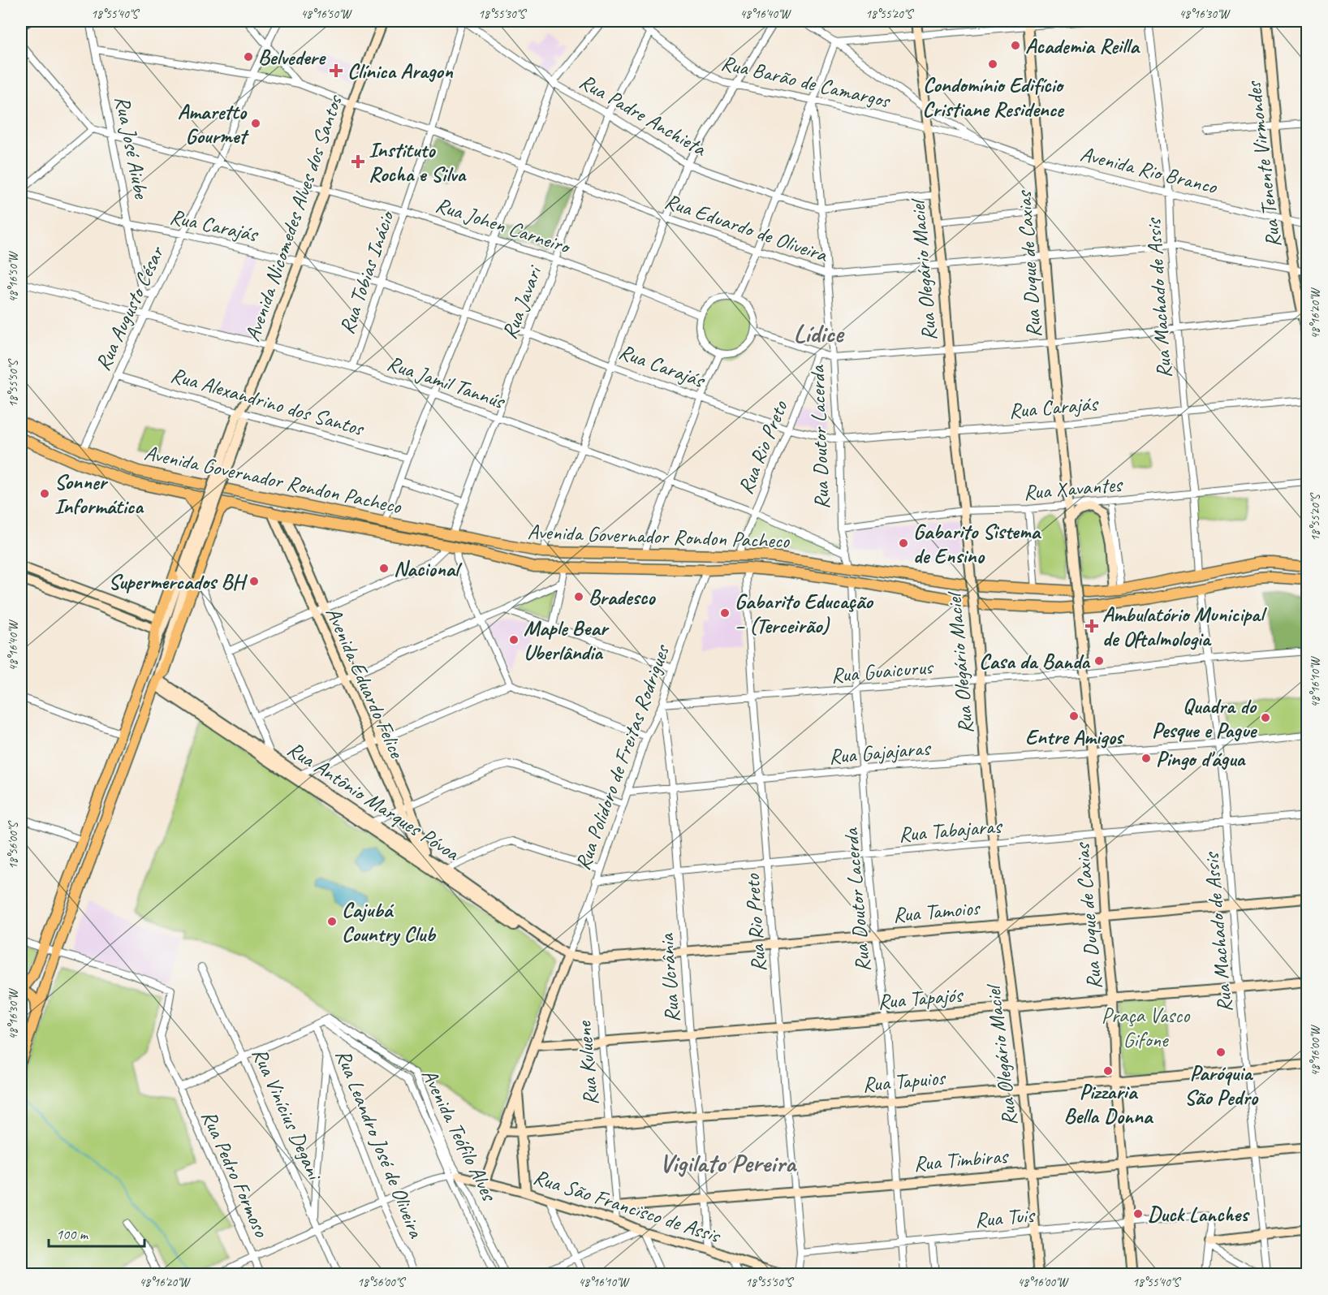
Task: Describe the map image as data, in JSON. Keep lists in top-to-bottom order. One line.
{"streets":{"main road":["Avenida Nicomedes Alves dos Santos","Avenida Governador Rondon Pacheco"],"street":["Rua Barão de Camargos","Rua Padre Anchieta","Rua José Aiube","Rua Tenente Virmondes","Avenida Rio Branco","Rua Carajás","Rua Johen Carneiro","Rua Eduardo de Oliveira","Rua Duque de Caxias","Rua Olegário Maciel","Rua Tobias Inácio","Rua Machado de Assis","Rua Javari","Rua Augusto César","Rua Jamil Tannús","Rua Alexandrino dos Santos","Rua Doutor Lacerda","Rua Rio Preto","Rua Xavantes","Rua Guaicurus","Avenida Eduardo Felice","Rua Gajajaras","Rua Polidoro de Freitas Rodrigues","Rua Antônio Marques Póvoa","Rua Tabajaras","Rua Tamoios","Rua Ucrânia","Rua Tapajós","Rua Kuluene","Rua Tapuios","Rua Vinícius Degani","Avenida Teófilo Alves","Rua Leandro José de Oliveira","Rua Timbiras","Rua Pedro Formoso","Rua São Francisco de Assis","Rua Tuis"]},"crossings":[["Rua Barão de Camargos","Avenida Rio Branco"],["Rua Barão de Camargos","Rua Olegário Maciel"],["Rua Barão de Camargos","Rua Javari"],["Rua Barão de Camargos","Rua Doutor Lacerda"],["Rua Padre Anchieta","Rua Olegário Maciel"],["Rua Padre Anchieta","Rua Tobias Inácio"],["Rua Padre Anchieta","Rua Javari"],["Rua Padre Anchieta","Rua Doutor Lacerda"],["Rua José Aiube","Rua Carajás"],["Rua José Aiube","Rua Johen Carneiro"],["Rua José Aiube","Rua Eduardo de Oliveira"],["Rua José Aiube","Rua Augusto César"],["Rua Tenente Virmondes","Avenida Rio Branco"],["Rua Tenente Virmondes","Rua Eduardo de Oliveira"],["Avenida Rio Branco","Rua Duque de Caxias"],["Avenida Rio Branco","Rua Machado de Assis"],["Avenida Nicomedes Alves dos Santos","Rua Carajás"],["Avenida Nicomedes Alves dos Santos","Rua Johen Carneiro"],["Avenida Nicomedes Alves dos Santos","Rua Eduardo de Oliveira"],["Avenida Nicomedes Alves dos Santos","Rua Jamil Tannús"],["Avenida Nicomedes Alves dos Santos","Rua Alexandrino dos Santos"],["Avenida Nicomedes Alves dos Santos","Avenida Governador Rondon Pacheco"],["Avenida Nicomedes Alves dos Santos","Rua Antônio Marques Póvoa"],["Avenida Nicomedes Alves dos Santos","Rua Pedro Formoso"],["Rua Carajás","Rua Duque de Caxias"],["Rua Carajás","Rua Olegário Maciel"],["Rua Carajás","Rua Tobias Inácio"],["Rua Carajás","Rua Machado de Assis"],["Rua Carajás","Rua Javari"],["Rua Carajás","Rua Augusto César"],["Rua Carajás","Rua Doutor Lacerda"],["Rua Carajás","Rua Rio Preto"],["Rua Johen Carneiro","Rua Tobias Inácio"],["Rua Johen Carneiro","Rua Javari"],["Rua Johen Carneiro","Rua Augusto César"],["Rua Eduardo de Oliveira","Rua Duque de Caxias"],["Rua Eduardo de Oliveira","Rua Olegário Maciel"],["Rua Eduardo de Oliveira","Rua Tobias Inácio"],["Rua Eduardo de Oliveira","Rua Machado de Assis"],["Rua Eduardo de Oliveira","Rua Javari"],["Rua Eduardo de Oliveira","Rua Augusto César"],["Rua Eduardo de Oliveira","Rua Doutor Lacerda"],["Rua Duque de Caxias","Rua Xavantes"],["Rua Duque de Caxias","Rua Guaicurus"],["Rua Duque de Caxias","Rua Gajajaras"],["Rua Duque de Caxias","Rua Tabajaras"],["Rua Duque de Caxias","Rua Tamoios"],["Rua Duque de Caxias","Rua Tapajós"],["Rua Duque de Caxias","Rua Tapuios"],["Rua Duque de Caxias","Rua Timbiras"],["Rua Duque de Caxias","Rua Tuis"],["Rua Olegário Maciel","Rua Xavantes"],["Rua Olegário Maciel","Rua Guaicurus"],["Rua Olegário Maciel","Rua Gajajaras"],["Rua Olegário Maciel","Rua Tabajaras"],["Rua Olegário Maciel","Rua Tamoios"],["Rua Olegário Maciel","Rua Tapajós"],["Rua Olegário Maciel","Rua Tapuios"],["Rua Olegário Maciel","Rua Timbiras"],["Rua Olegário Maciel","Rua Tuis"],["Rua Tobias Inácio","Rua Jamil Tannús"],["Rua Machado de Assis","Avenida Governador Rondon Pacheco"],["Rua Machado de Assis","Rua Xavantes"],["Rua Machado de Assis","Rua Guaicurus"],["Rua Machado de Assis","Rua Gajajaras"],["Rua Machado de Assis","Rua Tabajaras"],["Rua Machado de Assis","Rua Tamoios"],["Rua Machado de Assis","Rua Tapajós"],["Rua Machado de Assis","Rua Tapuios"],["Rua Machado de Assis","Rua Timbiras"],["Rua Javari","Rua Jamil Tannús"],["Rua Javari","Avenida Governador Rondon Pacheco"],["Rua Augusto César","Rua Jamil Tannús"],["Rua Augusto César","Rua Alexandrino dos Santos"],["Rua Augusto César","Avenida Governador Rondon Pacheco"],["Rua Jamil Tannús","Rua Doutor Lacerda"],["Rua Jamil Tannús","Rua Rio Preto"],["Rua Doutor Lacerda","Avenida Governador Rondon Pacheco"],["Rua Doutor Lacerda","Rua Xavantes"],["Rua Doutor Lacerda","Rua Guaicurus"],["Rua Doutor Lacerda","Rua Gajajaras"],["Rua Doutor Lacerda","Rua Tabajaras"],["Rua Doutor Lacerda","Rua Tamoios"],["Rua Doutor Lacerda","Rua Tapajós"],["Rua Doutor Lacerda","Rua Tapuios"],["Rua Doutor Lacerda","Rua Timbiras"],["Rua Doutor Lacerda","Rua Tuis"],["Rua Rio Preto","Avenida Governador Rondon Pacheco"],["Rua Rio Preto","Rua Guaicurus"],["Rua Rio Preto","Rua Gajajaras"],["Rua Rio Preto","Rua Tabajaras"],["Rua Rio Preto","Rua Tamoios"],["Rua Rio Preto","Rua Tapajós"],["Rua Rio Preto","Rua Tapuios"],["Rua Rio Preto","Rua Timbiras"],["Rua Rio Preto","Rua Tuis"],["Avenida Governador Rondon Pacheco","Avenida Eduardo Felice"],["Avenida Governador Rondon Pacheco","Rua Polidoro de Freitas Rodrigues"],["Rua Guaicurus","Rua Polidoro de Freitas Rodrigues"],["Rua Guaicurus","Rua Ucrânia"],["Avenida Eduardo Felice","Rua Antônio Marques Póvoa"],["Rua Gajajaras","Rua Polidoro de Freitas Rodrigues"],["Rua Gajajaras","Rua Ucrânia"],["Rua Polidoro de Freitas Rodrigues","Rua Antônio Marques Póvoa"],["Rua Polidoro de Freitas Rodrigues","Rua Tabajaras"],["Rua Polidoro de Freitas Rodrigues","Rua Tamoios"],["Rua Polidoro de Freitas Rodrigues","Rua Ucrânia"],["Rua Polidoro de Freitas Rodrigues","Rua Kuluene"],["Rua Antônio Marques Póvoa","Rua Tamoios"],["Rua Tabajaras","Rua Ucrânia"],["Rua Tamoios","Rua Ucrânia"],["Rua Tamoios","Rua Kuluene"],["Rua Ucrânia","Rua Tapajós"],["Rua Ucrânia","Rua Tapuios"],["Rua Ucrânia","Rua Timbiras"],["Rua Ucrânia","Rua São Francisco de Assis"],["Rua Tapajós","Rua Kuluene"],["Rua Kuluene","Rua Tapuios"],["Rua Kuluene","Rua Timbiras"],["Rua Kuluene","Rua São Francisco de Assis"],["Avenida Teófilo Alves","Rua São Francisco de Assis"]],"districts":["Lídice","Vigilato Pereira"],"parks":["Praça Vasco Gifone"],"places":{"other":["Academia Reilla","Belvedere","Condomínio Edifício Cristiane Residence","Amaretto Gourmet","Sonner Informática","Gabarito Sistema de Ensino","Nacional","Supermercados BH","Bradesco","Gabarito Educação – (Terceirão)","Maple Bear Uberlândia","Casa da Banda","Entre Amigos","Quadra do Pesque e Pague","Pingo d'água","Cajubá Country Club","Paróquia São Pedro","Pizzaria Bella Donna","Duck Lanches"],"health":["Clínica Aragon","Instituto Rocha e Silva","Ambulatório Municipal de Oftalmologia"]},"scale_bar":"100 m","coordinates":["18°55'40\"S","48°16'50\"W","18°55'30\"S","48°16'40\"W","18°55'20\"S","48°16'30\"W","48°16'20\"W","18°55'50\"S","48°16'10\"W","18°56'00\"S","48°16'00\"W"]}
